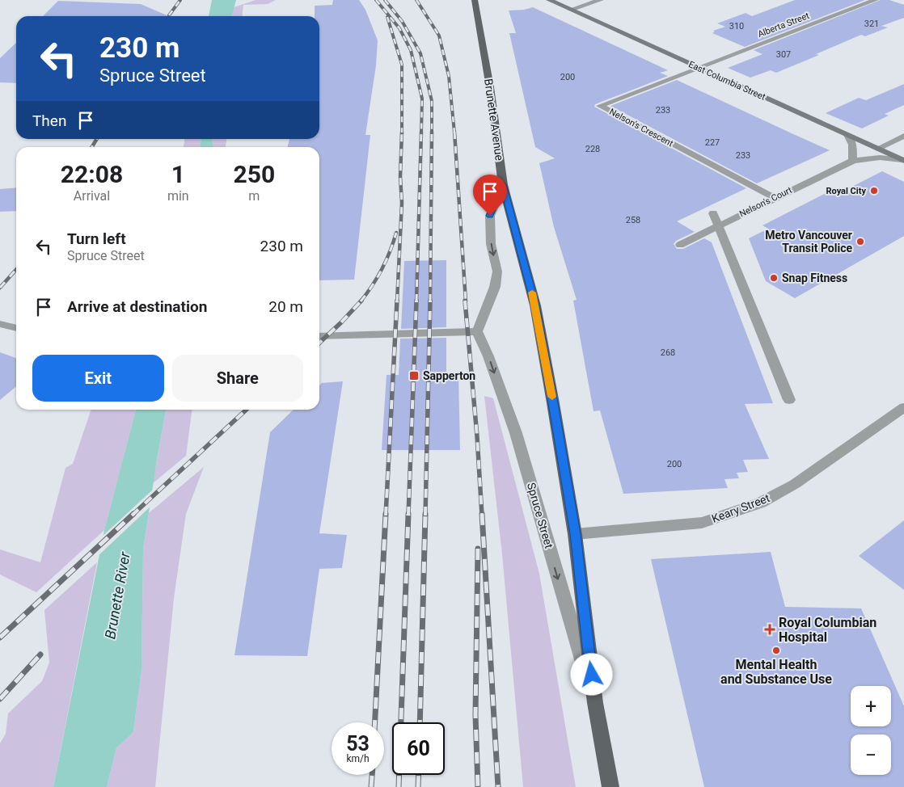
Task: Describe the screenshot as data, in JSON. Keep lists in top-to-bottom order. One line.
{"streets":{"main road":["Brunette Avenue"],"street":["Alberta Street","East Columbia Street","Nelson's Crescent","Nelson's Court","Keary Street","Spruce Street"]},"crossings":[["Alberta Street","East Columbia Street"],["Alberta Street","Nelson's Crescent"],["East Columbia Street","Nelson's Crescent"],["East Columbia Street","Nelson's Court"],["Brunette Avenue","Keary Street"],["Brunette Avenue","Spruce Street"],["Nelson's Crescent","Nelson's Court"]],"one_way":["Spruce Street"],"water":["Brunette River"],"places":{"other":["Royal City","Metro Vancouver Transit Police","Snap Fitness","Mental Health and Substance Use"],"transit":["Sapperton"],"health":["Royal Columbian Hospital"]},"house_numbers":["321","310","307","200","233","227","228","233","258","268","200"],"page":{"turn":["230 m","Spruce Street"],"then":"Then","eta":["22:08","Arrival","1","min","250","m"],"list":[{"name":"Turn left","note":"Spruce Street","value":"230 m"},{"name":"Arrive at destination","value":"20 m"}],"buttons":["Exit","Share"],"map_buttons":["+","−"],"speed":"53 km/h","limit":"60"}}
